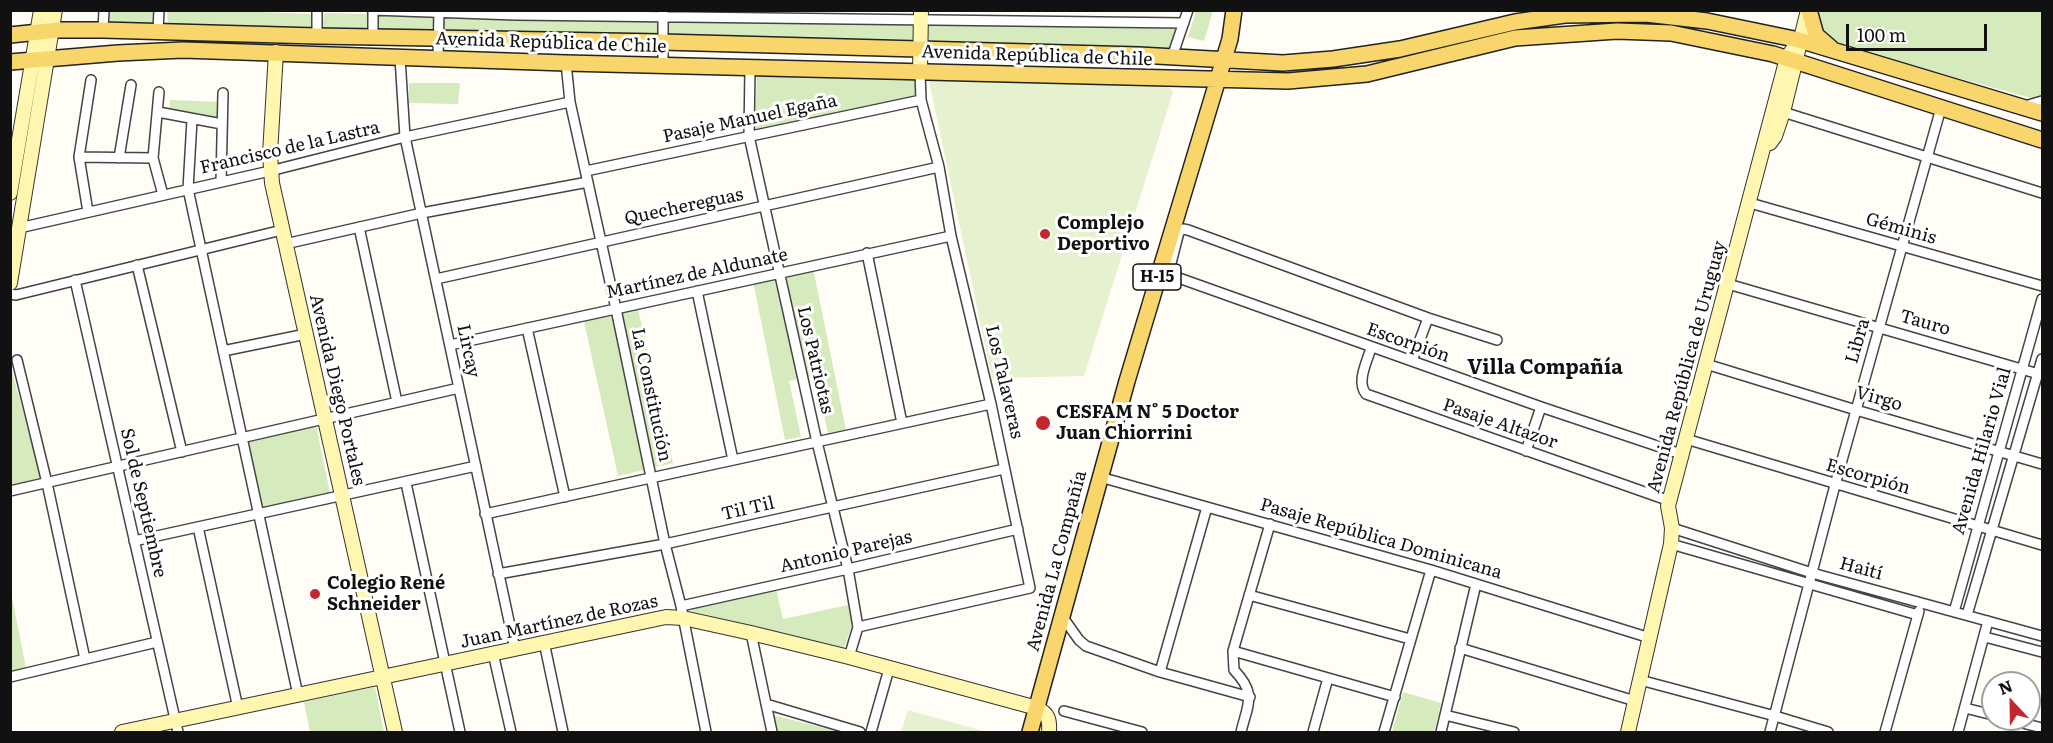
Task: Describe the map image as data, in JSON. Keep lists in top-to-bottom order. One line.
{"streets":{"main road":["Avenida República de Chile","H-15","Avenida La Compañía"],"street":["Pasaje Manuel Egaña","Francisco de la Lastra","Quechereguas","Géminis","Martínez de Aldunate","Tauro","Libra","Escorpión","Lircay","Los Patriotas","Avenida República de Uruguay","Los Talaveras","Avenida Diego Portales","La Constitución","Virgo","Pasaje Altazor","Avenida Hilario Vial","Sol de Septiembre","Til Til","Pasaje República Dominicana","Antonio Parejas","Haití","Juan Martínez de Rozas"]},"crossings":[["Avenida República de Chile","Libra"],["Avenida República de Chile","Lircay"],["Avenida República de Chile","Los Patriotas"],["Avenida República de Chile","Avenida República de Uruguay"],["Avenida República de Chile","Los Talaveras"],["Avenida República de Chile","Avenida Diego Portales"],["Avenida República de Chile","La Constitución"],["Avenida República de Chile","Avenida La Compañía"],["Pasaje Manuel Egaña","Los Patriotas"],["Pasaje Manuel Egaña","Los Talaveras"],["Pasaje Manuel Egaña","La Constitución"],["Francisco de la Lastra","Lircay"],["Francisco de la Lastra","Avenida Diego Portales"],["Francisco de la Lastra","La Constitución"],["Quechereguas","Lircay"],["Quechereguas","Los Patriotas"],["Quechereguas","Los Talaveras"],["Quechereguas","La Constitución"],["Géminis","Libra"],["Géminis","Avenida República de Uruguay"],["Martínez de Aldunate","Lircay"],["Martínez de Aldunate","Los Patriotas"],["Martínez de Aldunate","Los Talaveras"],["Martínez de Aldunate","La Constitución"],["Tauro","Libra"],["Tauro","Avenida República de Uruguay"],["Tauro","Avenida Hilario Vial"],["Libra","Escorpión"],["Libra","Virgo"],["Libra","Haití"],["Escorpión","Avenida República de Uruguay"],["Escorpión","Pasaje Altazor"],["Escorpión","Avenida Hilario Vial"],["Escorpión","Avenida La Compañía"],["Lircay","Til Til"],["Lircay","Juan Martínez de Rozas"],["Los Patriotas","Los Talaveras"],["Los Patriotas","Til Til"],["Los Patriotas","Antonio Parejas"],["Los Patriotas","Juan Martínez de Rozas"],["Avenida República de Uruguay","Virgo"],["Avenida República de Uruguay","Pasaje Altazor"],["Avenida República de Uruguay","Pasaje República Dominicana"],["Avenida República de Uruguay","Haití"],["Los Talaveras","Til Til"],["Los Talaveras","Antonio Parejas"],["Avenida Diego Portales","Juan Martínez de Rozas"],["La Constitución","Til Til"],["La Constitución","Antonio Parejas"],["La Constitución","Juan Martínez de Rozas"],["Virgo","Avenida Hilario Vial"],["Avenida Hilario Vial","Haití"],["Sol de Septiembre","Juan Martínez de Rozas"],["Pasaje República Dominicana","Avenida La Compañía"],["Antonio Parejas","Juan Martínez de Rozas"],["Avenida La Compañía","Juan Martínez de Rozas"]],"districts":["Villa Compañía"],"places":["Complejo Deportivo","CESFAM N° 5 Doctor Juan Chiorrini","Colegio René Schneider"],"scale_bar":"100 m","north":"top"}
